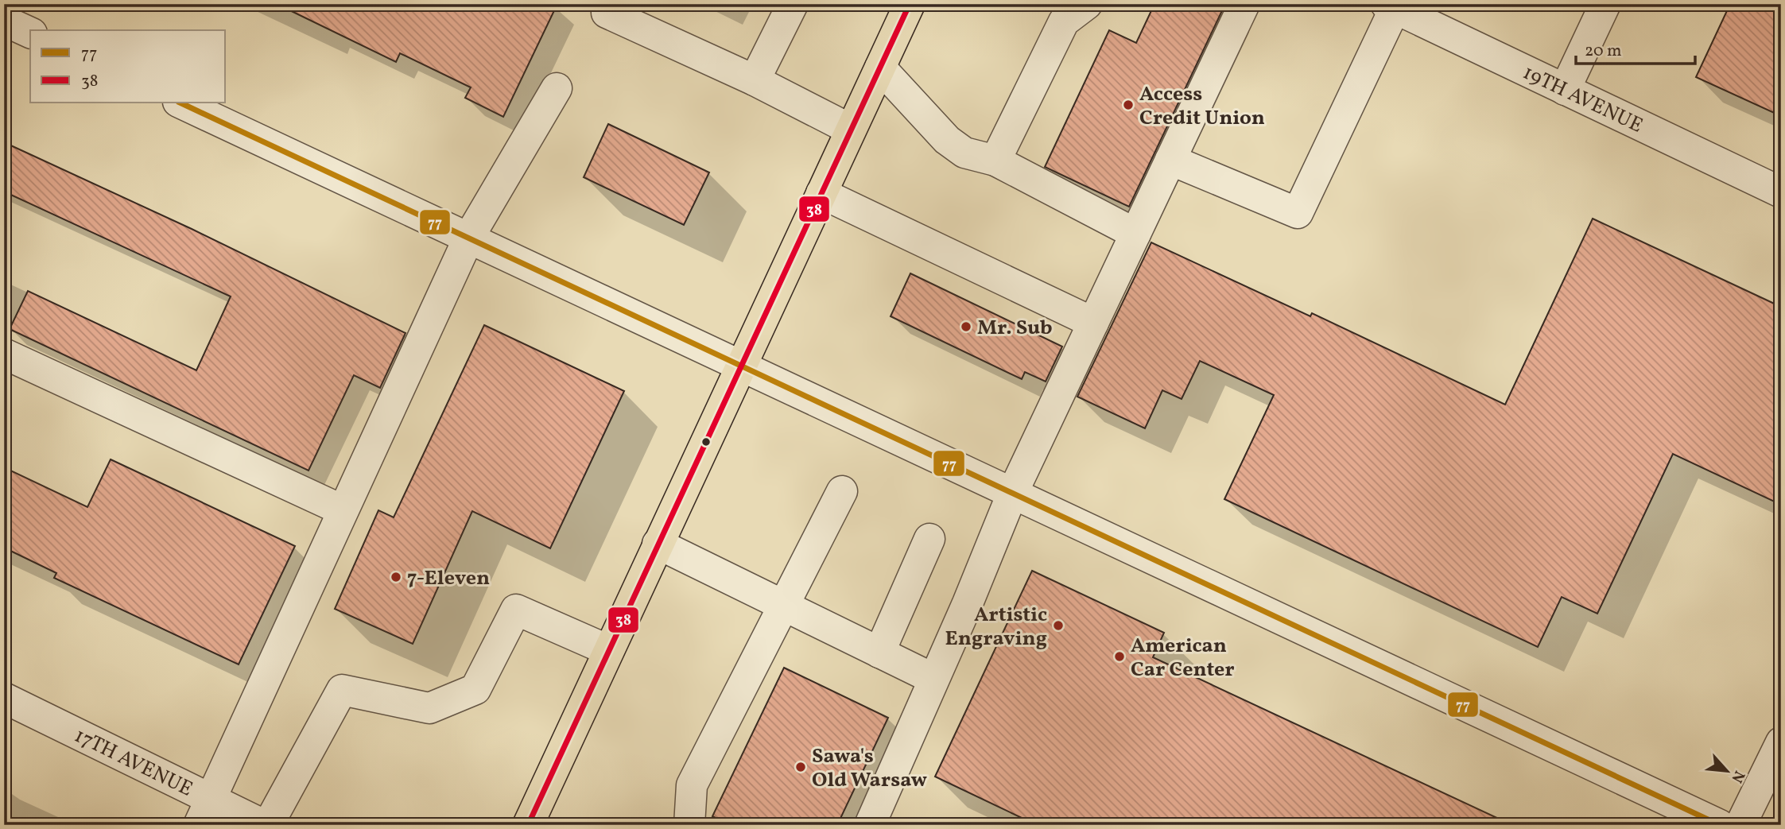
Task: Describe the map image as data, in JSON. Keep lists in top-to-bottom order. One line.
{"streets":{"street":["19TH AVENUE","17TH AVENUE"]},"places":["Access Credit Union","Mr. Sub","7-Eleven","Artistic Engraving","American Car Center","Sawa's Old Warsaw"],"lines":["transit line 38","transit line 77"],"legend":["77","38"],"scale_bar":"20 m","north":"bottom right"}
